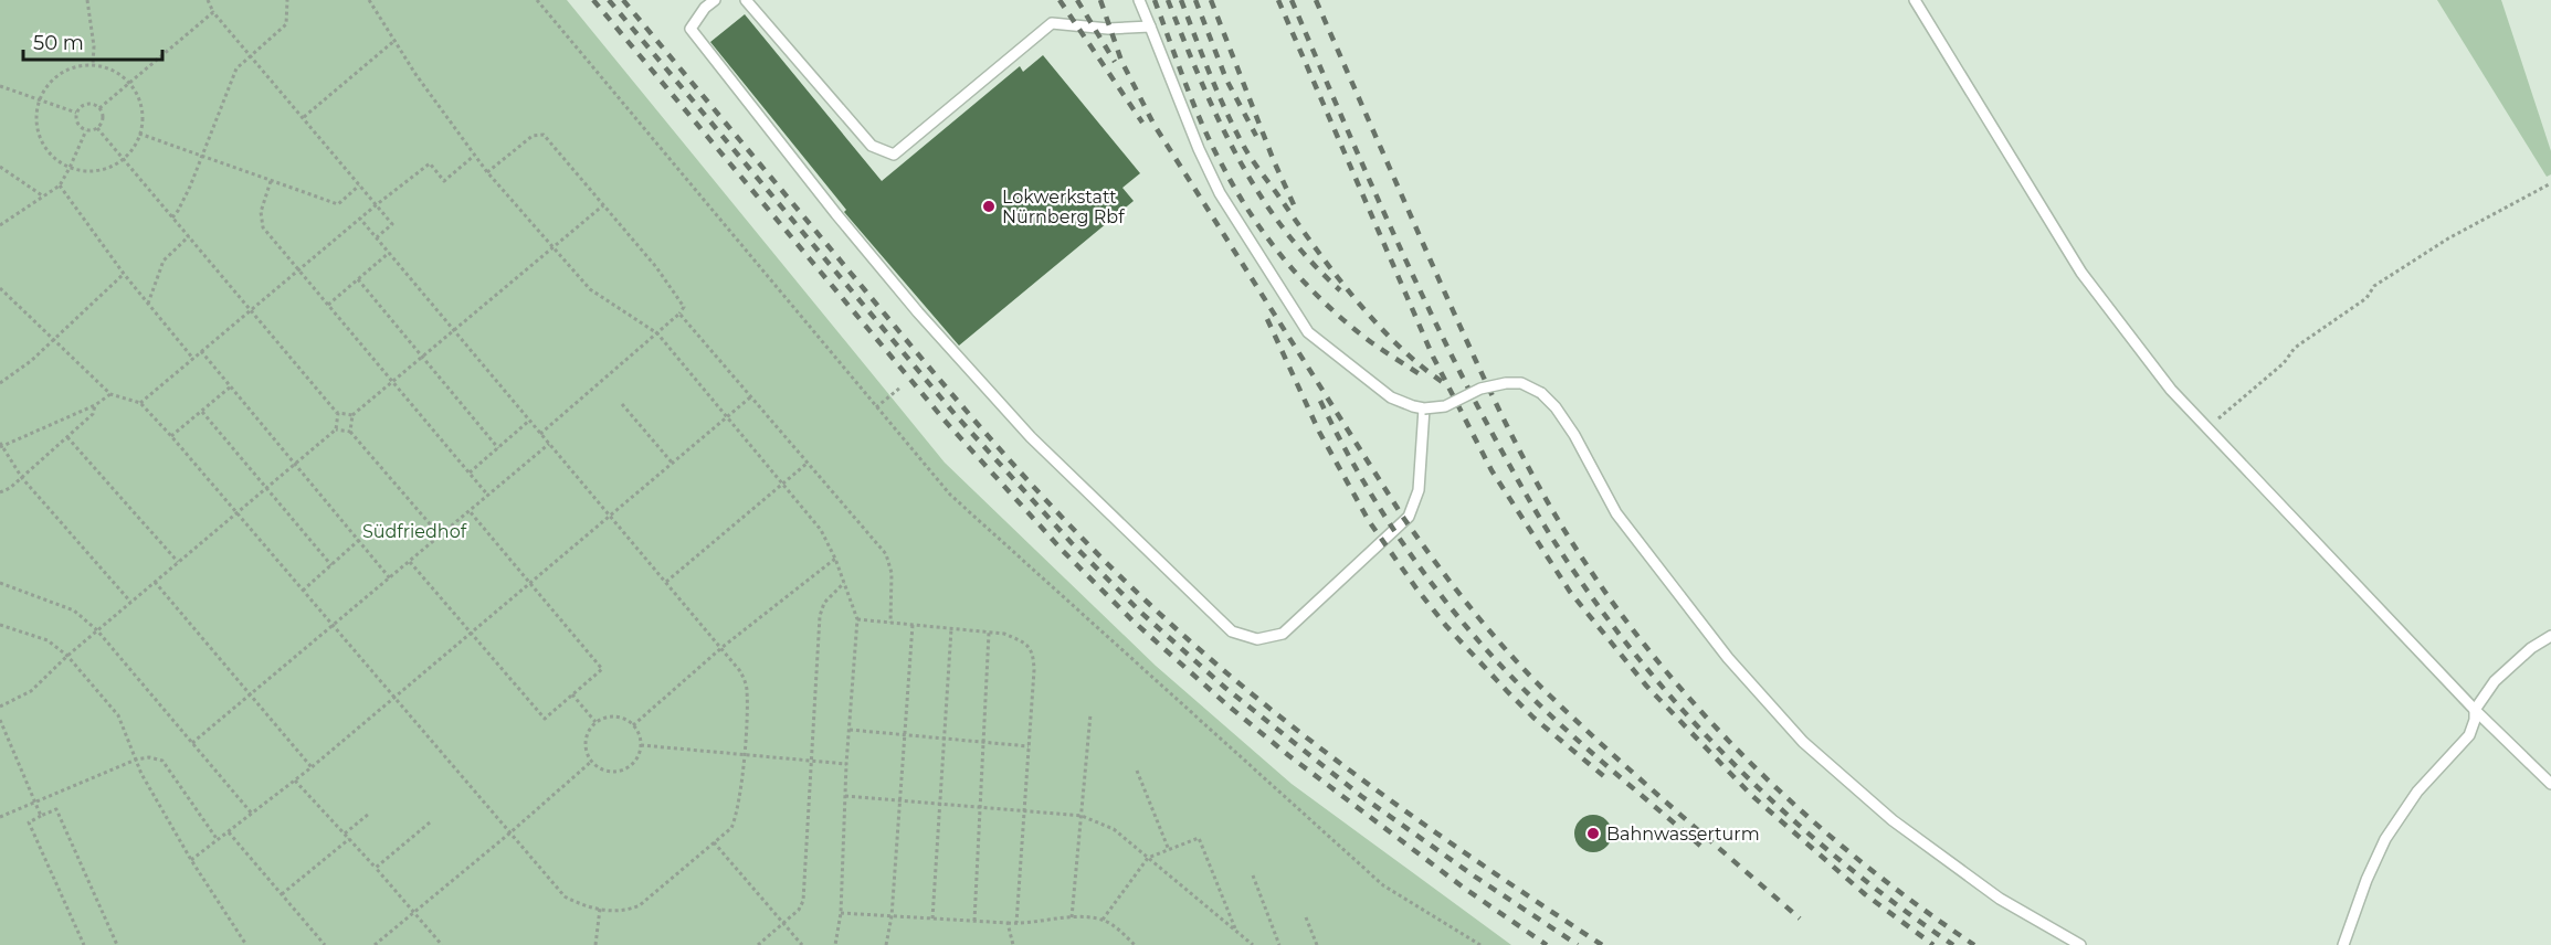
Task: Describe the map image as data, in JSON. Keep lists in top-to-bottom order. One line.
{"parks":["Südfriedhof"],"places":["Lokwerkstatt Nürnberg Rbf","Bahnwasserturm"],"scale_bar":"50 m"}
